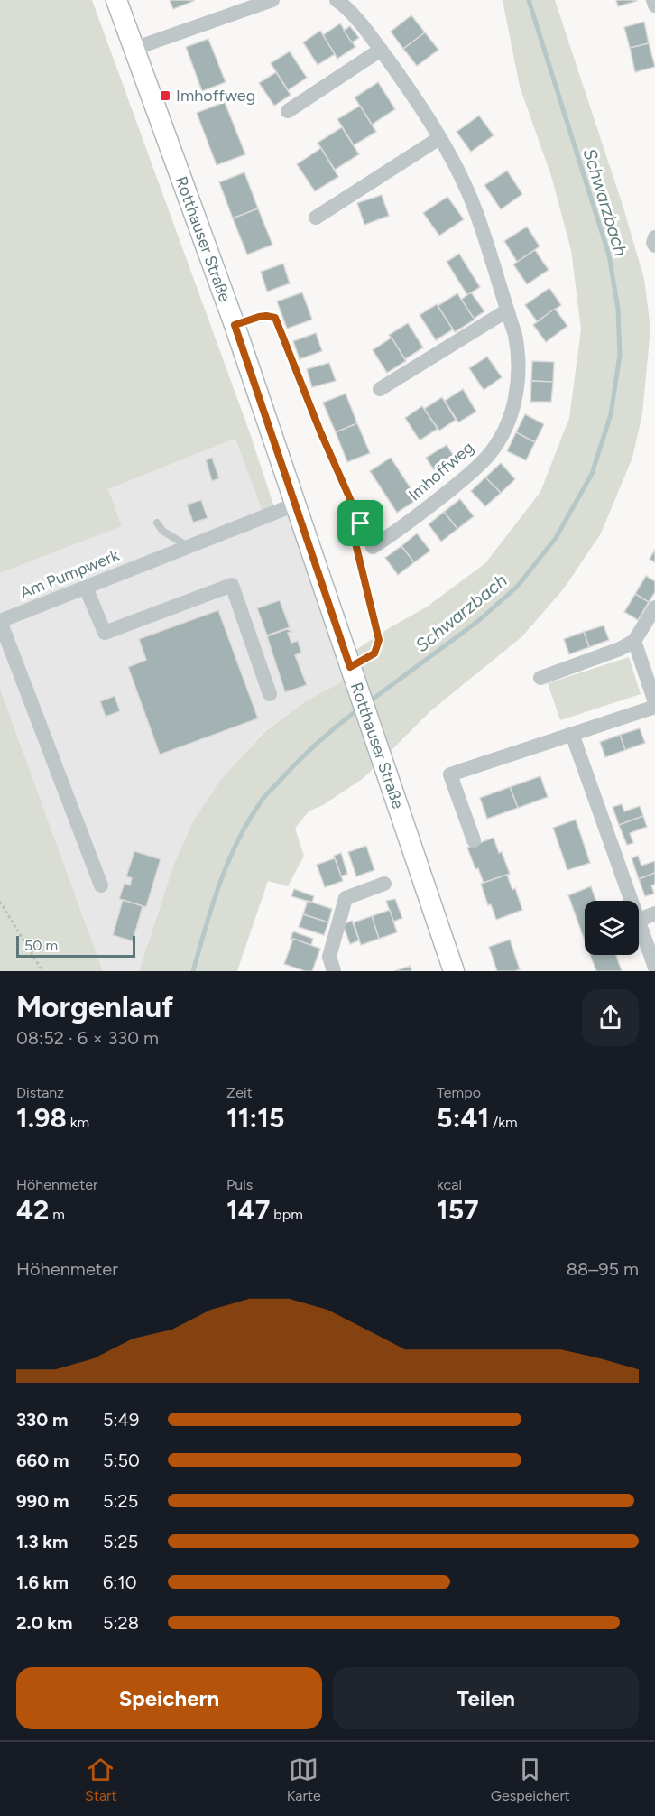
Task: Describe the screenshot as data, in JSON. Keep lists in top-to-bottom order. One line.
{"streets":{"main road":["Rotthauser Straße"],"street":["Imhoffweg","Am Pumpwerk"]},"crossings":[["Rotthauser Straße","Am Pumpwerk"]],"water":["Schwarzbach"],"places":{"transit":["Imhoffweg"]},"scale_bar":"50 m","page":{"scale":"50 m","heading":["Morgenlauf","08:52 · 6 × 330 m"],"stats":[["Distanz","1.98 km"],["Zeit","11:15"],["Tempo","5:41 /km"],["Höhenmeter","42 m"],["Puls","147 bpm"],["kcal","157"]],"chart":["Höhenmeter","88–95 m"],"list":[{"name":"330 m","note":"5:49"},{"name":"660 m","note":"5:50"},{"name":"990 m","note":"5:25"},{"name":"1.3 km","note":"5:25"},{"name":"1.6 km","note":"6:10"},{"name":"2.0 km","note":"5:28"}],"buttons":["Speichern","Teilen"],"tabs":["Start","Karte","Gespeichert"]}}
